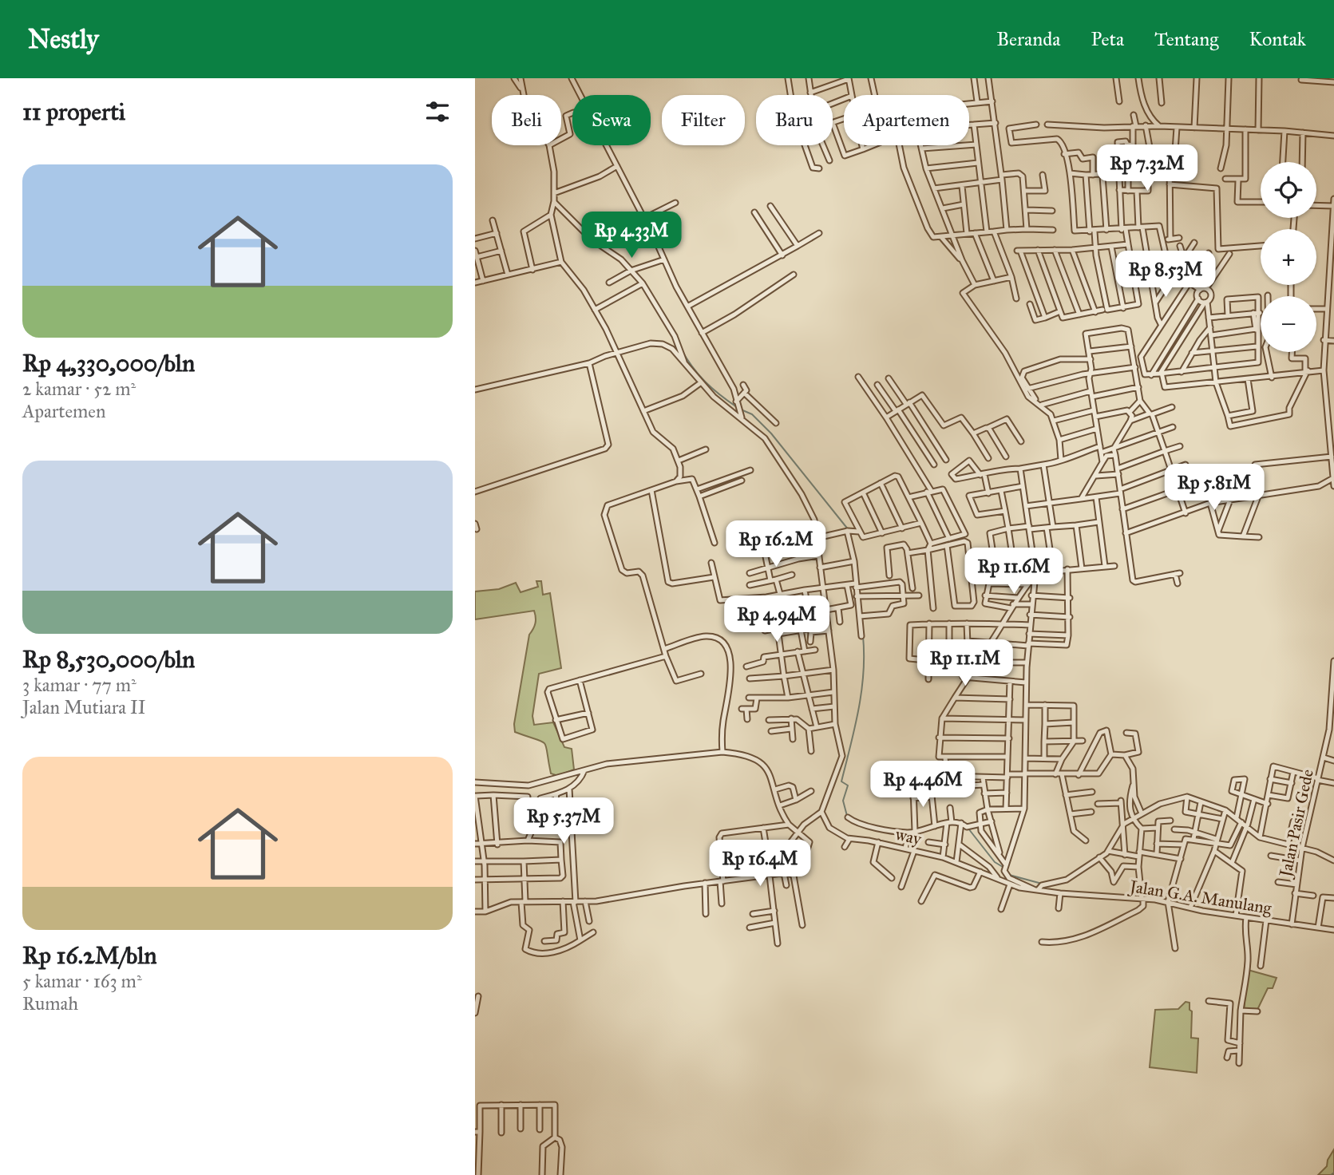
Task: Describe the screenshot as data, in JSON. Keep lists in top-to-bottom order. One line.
{"streets":{"street":["Jalan Pasir Gede","way","Jalan G.A. Manulang"]},"crossings":[["Jalan Pasir Gede","Jalan G.A. Manulang"],["way","Jalan G.A. Manulang"]],"page":{"header":"Nestly","nav":["Beranda","Peta","Tentang","Kontak"],"heading":"11 properti","chip":["Beli","Sewa","Filter","Baru","Apartemen"],"price":["Rp 7.32M","Rp 4.33M","Rp 8.53M","Rp 5.81M","Rp 16.2M","Rp 11.6M","Rp 4.94M","Rp 11.1M","Rp 4.46M","Rp 5.37M","Rp 16.4M"],"list":[{"name":"Rp 4,330,000/bln","note":"2 kamar · 52 m² · Apartemen"},{"name":"Rp 8,530,000/bln","note":"3 kamar · 77 m² · Jalan Mutiara II"},{"name":"Rp 16.2M/bln","note":"5 kamar · 163 m² · Rumah"}],"map_buttons":["+","−"]}}
